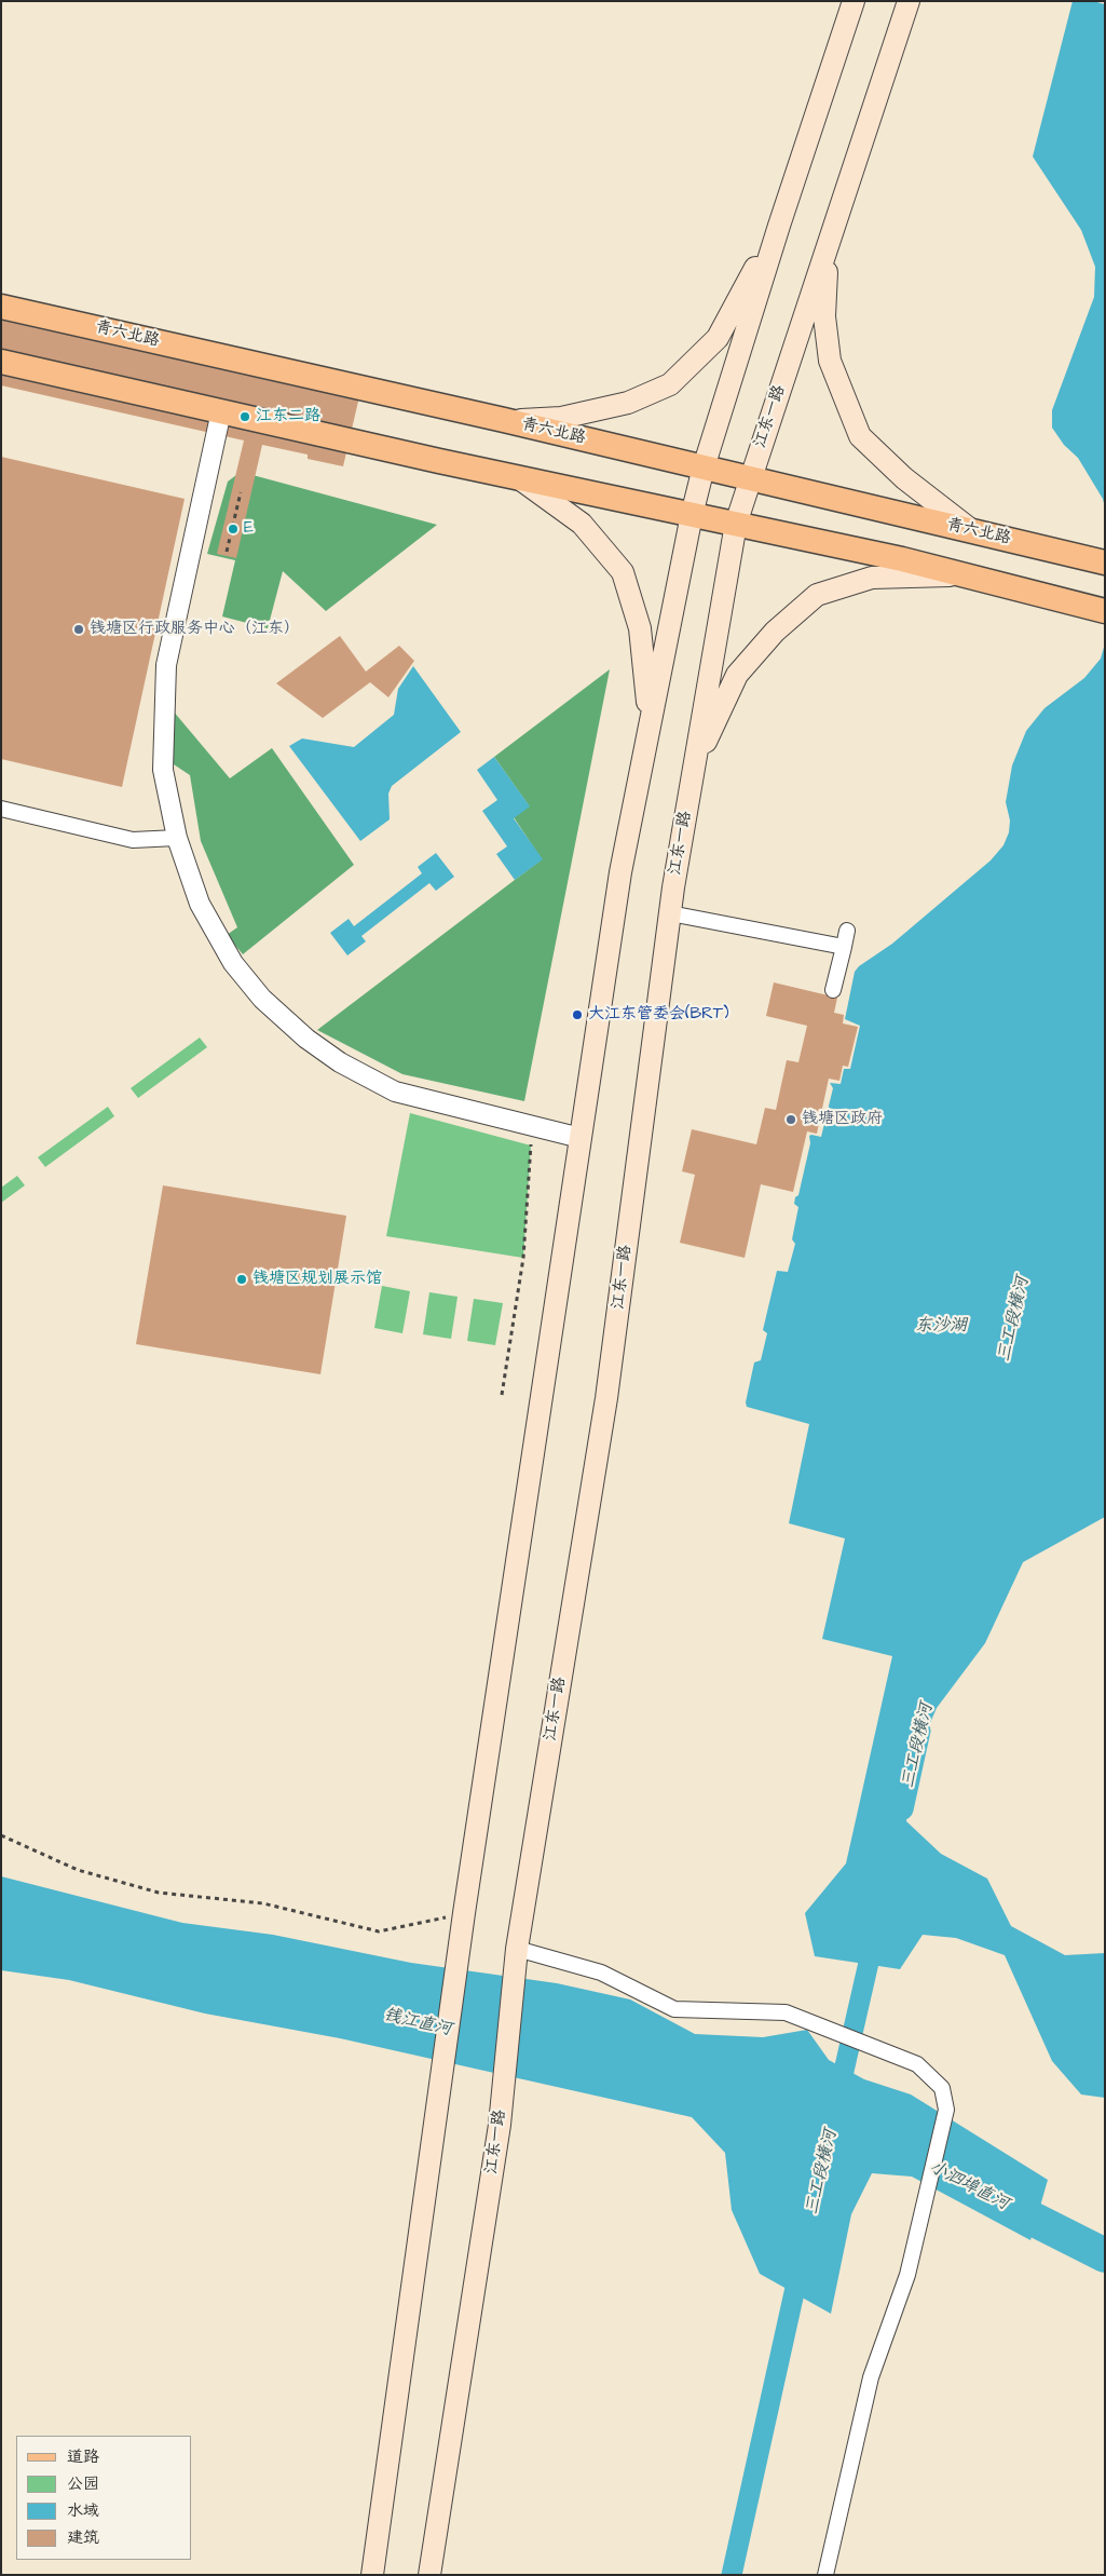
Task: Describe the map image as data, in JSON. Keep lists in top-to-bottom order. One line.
{"streets":{"main road":["青六北路","江东一路"]},"crossings":[["青六北路","江东一路"]],"water":["三工段横河","东沙湖","钱江直河","小泗埠直河"],"places":["江东二路","E","钱塘区行政服务中心（江东）","大江东管委会(BRT)","钱塘区政府","钱塘区规划展示馆"],"legend":["道路","公园","水域","建筑"]}
